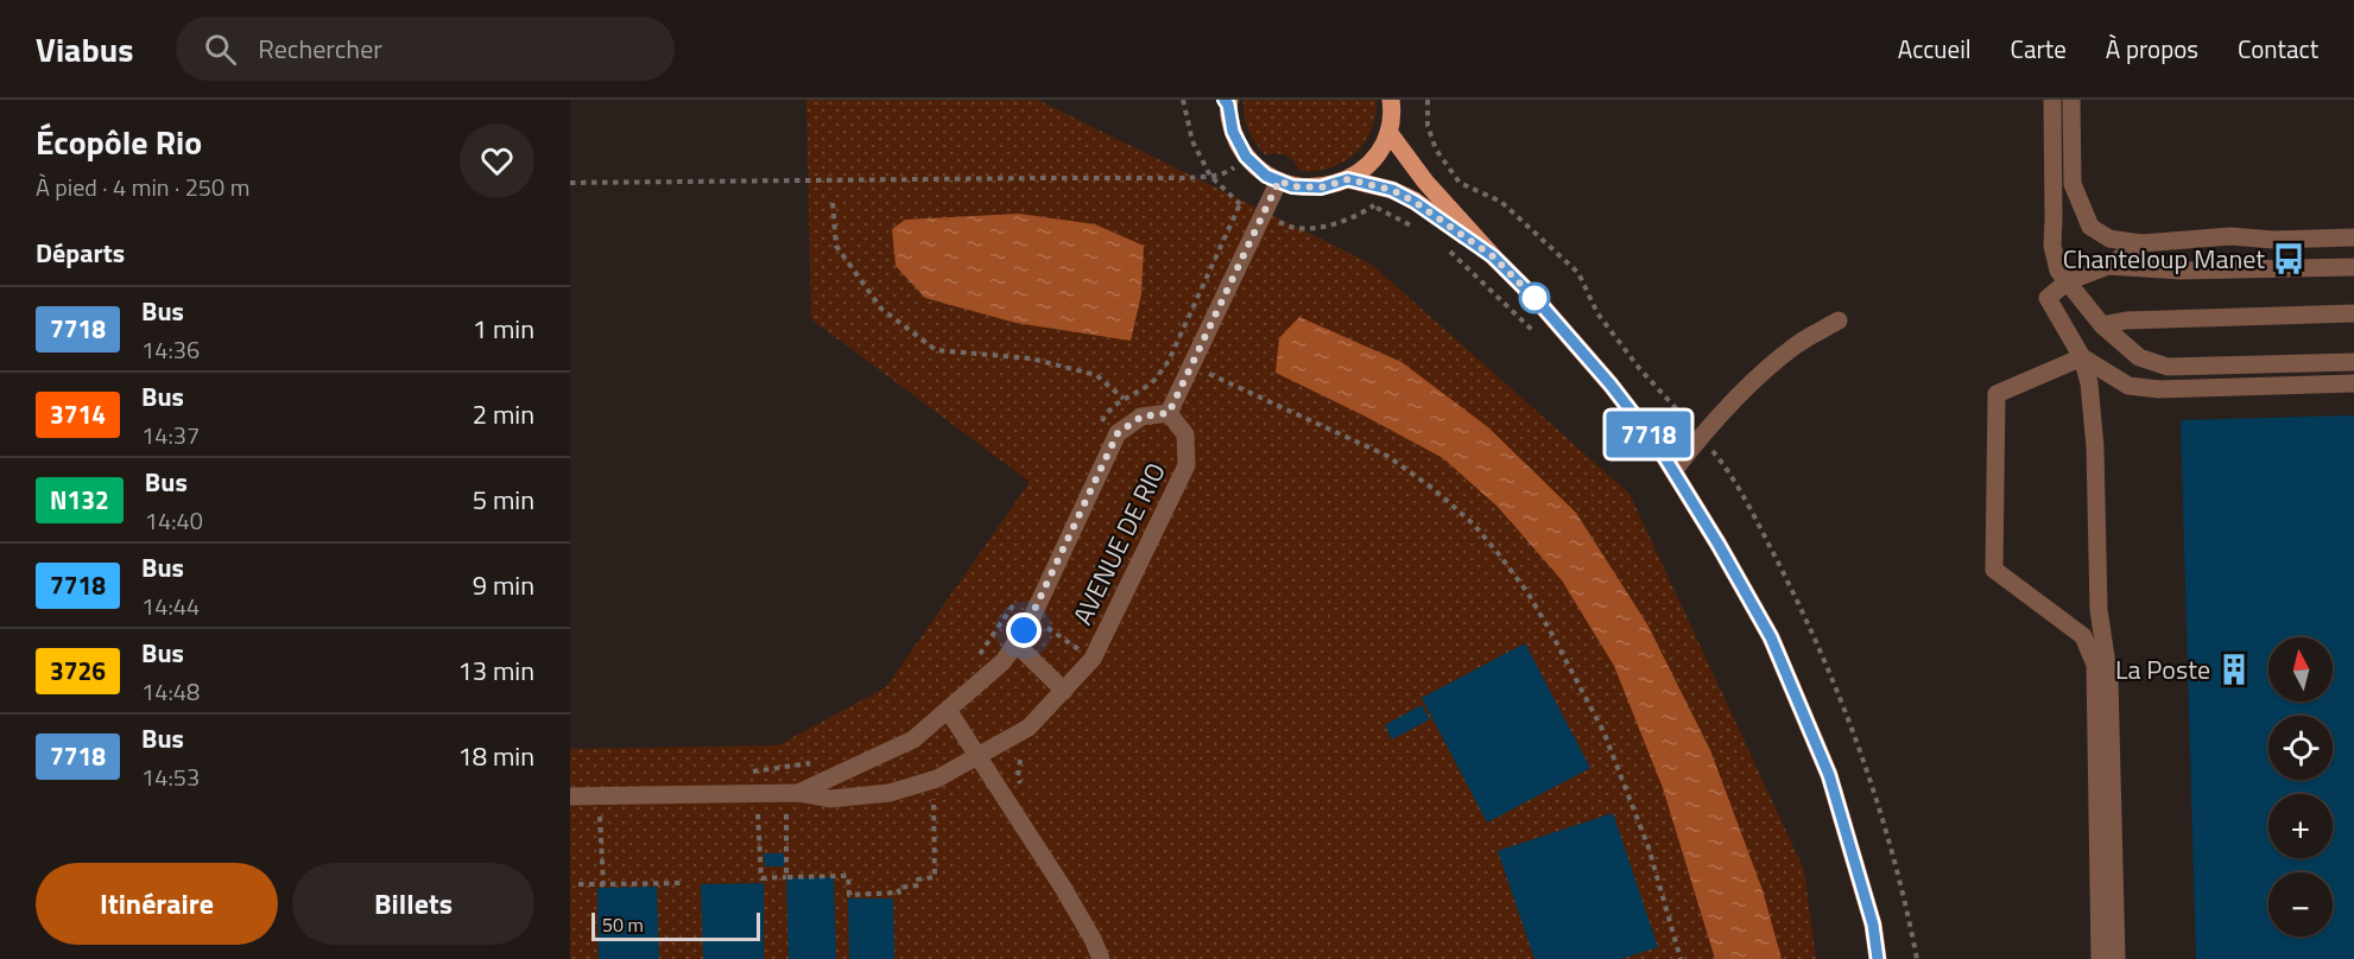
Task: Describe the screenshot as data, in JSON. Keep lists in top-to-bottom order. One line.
{"streets":{"street":["AVENUE DE RIO"]},"places":{"bus stop":["Chanteloup Manet"],"building":["La Poste"]},"lines":["bus line 7718"],"scale_bar":"50 m","north":"top","page":{"header":"Viabus","search":"Rechercher","nav":["Accueil","Carte","À propos","Contact"],"heading":[["Écopôle Rio","À pied · 4 min · 250 m"],"Départs"],"on_map":"7718","list":[{"mark":"7718","name":"Bus","note":"14:36","value":"1 min"},{"mark":"3714","name":"Bus","note":"14:37","value":"2 min"},{"mark":"N132","name":"Bus","note":"14:40","value":"5 min"},{"mark":"7718","name":"Bus","note":"14:44","value":"9 min"},{"mark":"3726","name":"Bus","note":"14:48","value":"13 min"},{"mark":"7718","name":"Bus","note":"14:53","value":"18 min"}],"map_buttons":["+","−"],"buttons":["Itinéraire","Billets"],"scale":"50 m"}}
